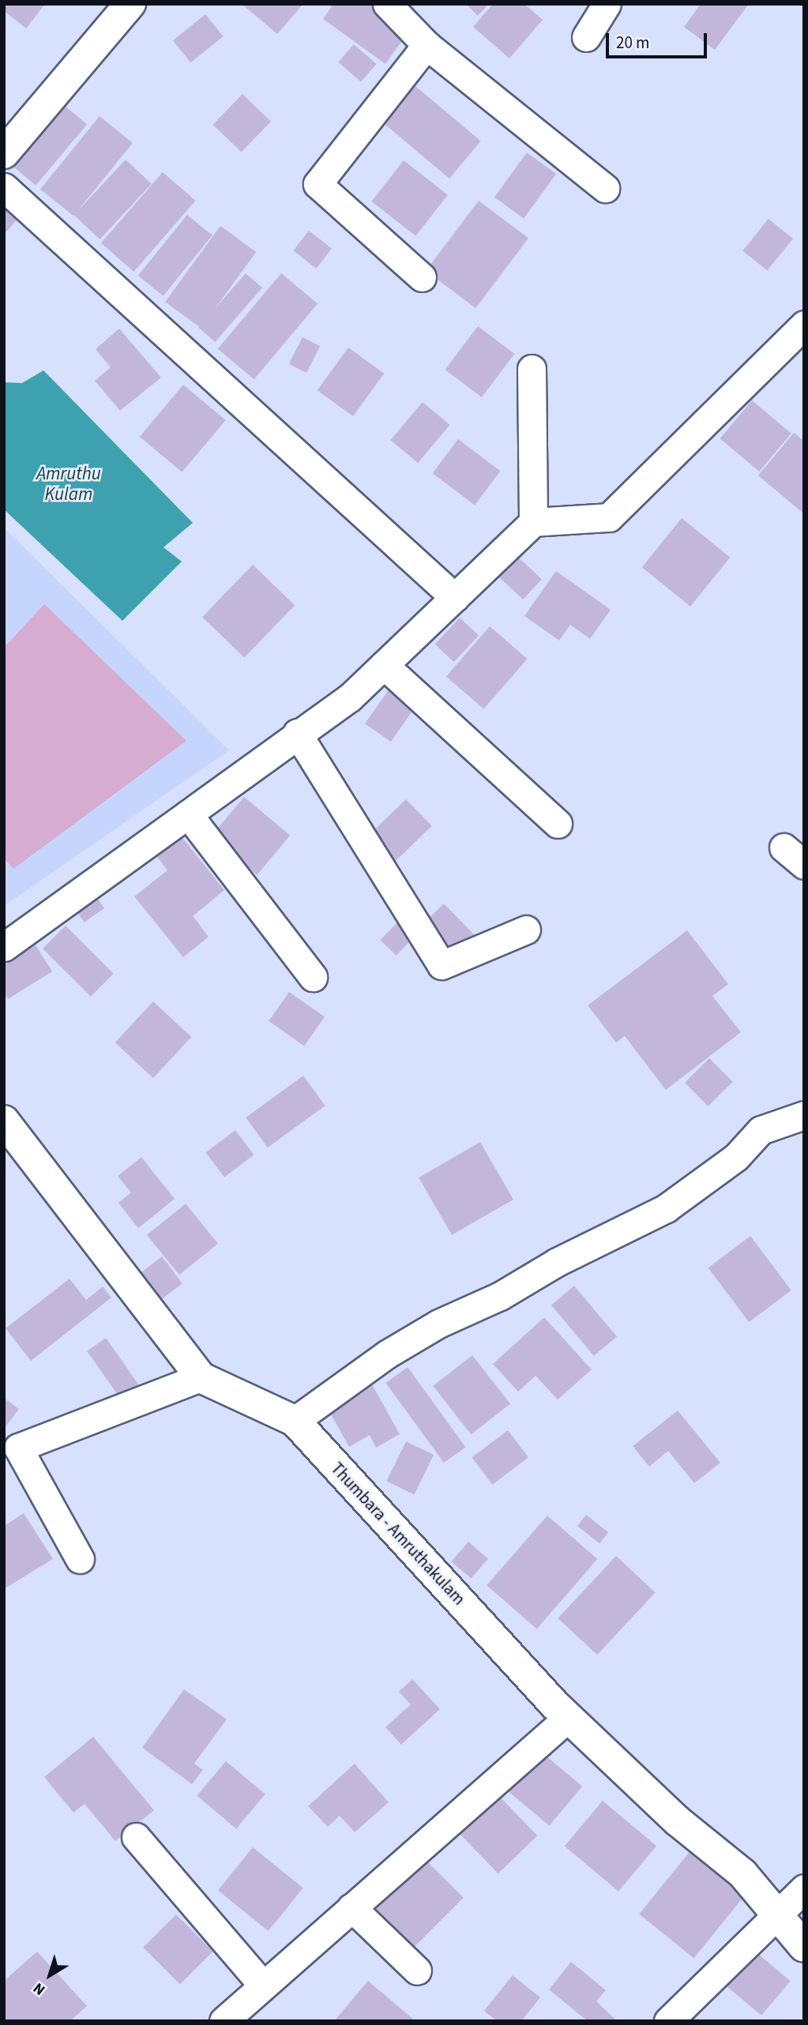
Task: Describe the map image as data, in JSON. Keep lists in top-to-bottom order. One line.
{"streets":{"street":["Thumbara - Amruthakulam"]},"water":["Amruthu Kulam"],"scale_bar":"20 m","north":"bottom left"}
